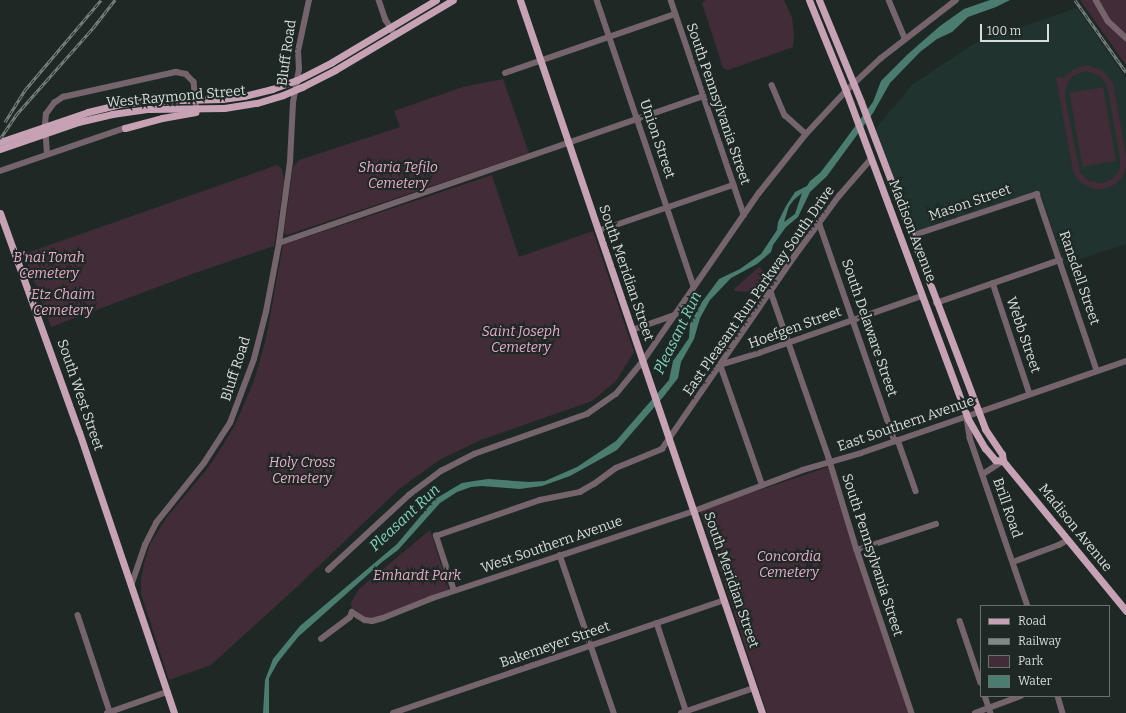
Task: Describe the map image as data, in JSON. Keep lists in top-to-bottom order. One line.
{"streets":{"main road":["West Raymond Street","Madison Avenue","South Meridian Street","South West Street"],"street":["Bluff Road","South Pennsylvania Street","Union Street","Mason Street","Ransdell Street","East Pleasant Run Parkway South Drive","Hoefgen Street","South Delaware Street","Webb Street","East Southern Avenue","Brill Road","West Southern Avenue","Bakemeyer Street"]},"crossings":[["Bluff Road","West Raymond Street"],["Bluff Road","South West Street"],["South Pennsylvania Street","East Pleasant Run Parkway South Drive"],["South Pennsylvania Street","Hoefgen Street"],["South Pennsylvania Street","East Southern Avenue"],["Mason Street","Madison Avenue"],["Mason Street","Ransdell Street"],["Madison Avenue","East Pleasant Run Parkway South Drive"],["Madison Avenue","Hoefgen Street"],["Madison Avenue","East Southern Avenue"],["Madison Avenue","Brill Road"],["South Meridian Street","East Pleasant Run Parkway South Drive"],["South Meridian Street","East Southern Avenue"],["South Meridian Street","West Southern Avenue"],["South Meridian Street","Bakemeyer Street"],["Ransdell Street","East Southern Avenue"],["East Pleasant Run Parkway South Drive","Hoefgen Street"],["East Pleasant Run Parkway South Drive","South Delaware Street"],["East Pleasant Run Parkway South Drive","West Southern Avenue"],["Hoefgen Street","South Delaware Street"],["South Delaware Street","East Southern Avenue"],["Webb Street","East Southern Avenue"],["East Southern Avenue","Brill Road"],["East Southern Avenue","West Southern Avenue"]],"water":["Pleasant Run"],"parks":["Sharia Tefilo Cemetery","B'nai Torah Cemetery","Etz Chaim Cemetery","Saint Joseph Cemetery","Holy Cross Cemetery","Concordia Cemetery","Emhardt Park"],"legend":["Road","Railway","Park","Water"],"scale_bar":"100 m"}
